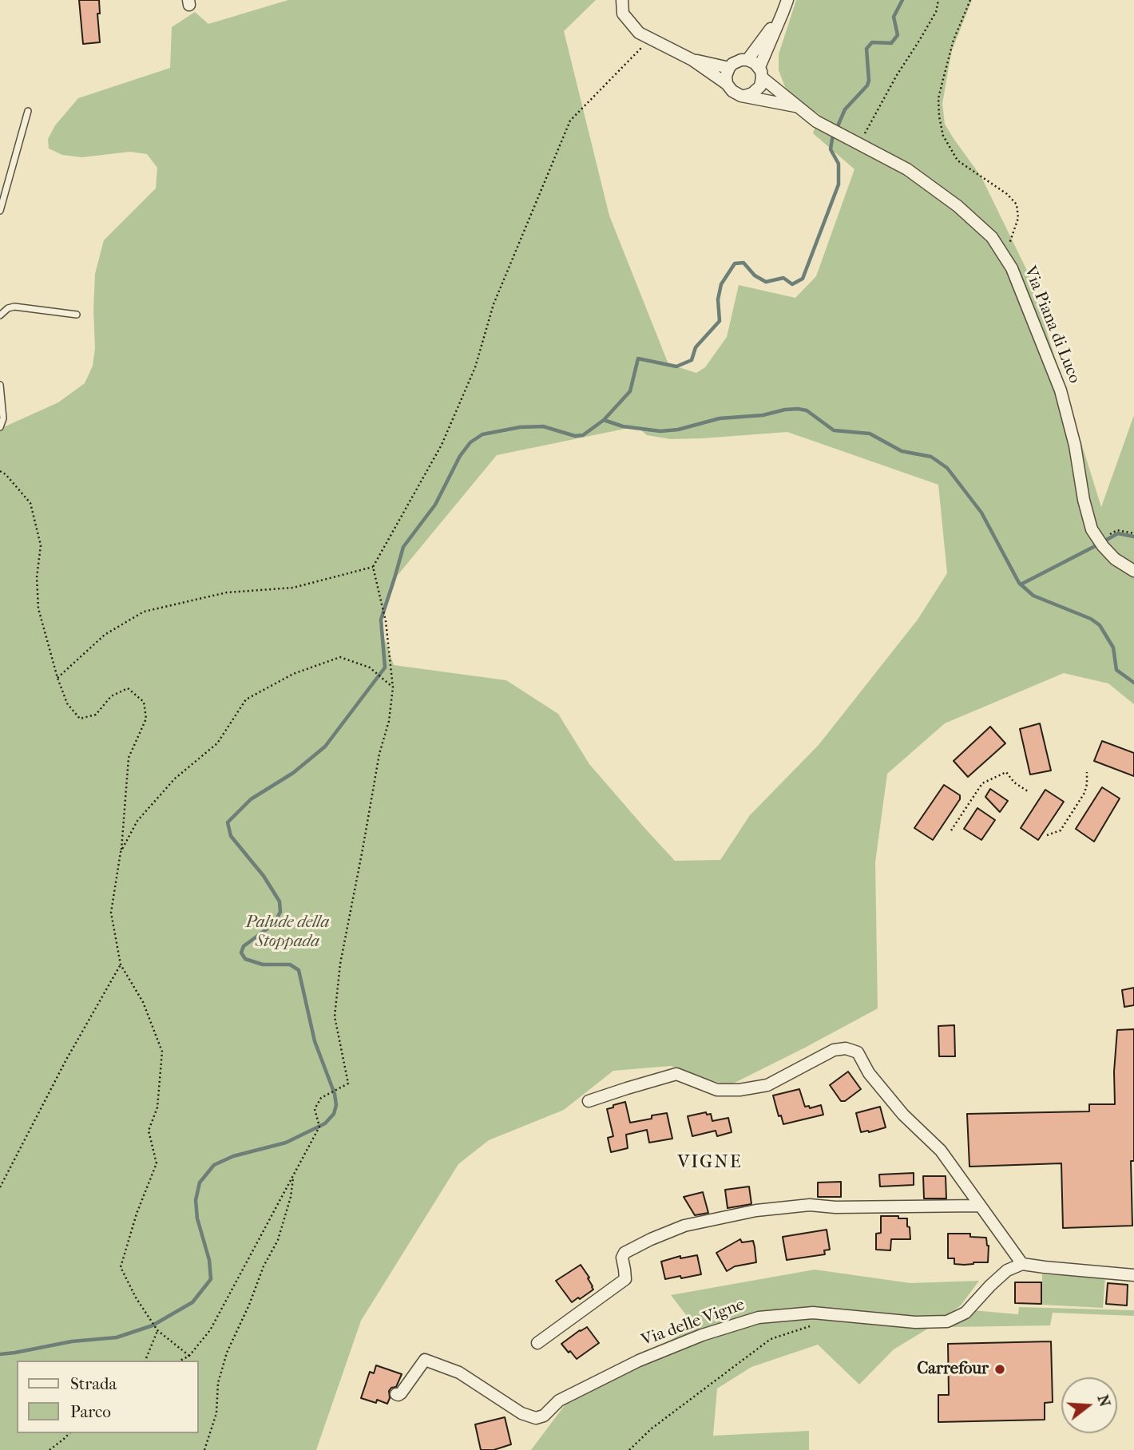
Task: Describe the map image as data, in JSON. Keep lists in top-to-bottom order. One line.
{"streets":{"street":["Via Piana di Luco","Via delle Vigne"]},"districts":["VIGNE"],"parks":["Palude della Stoppada"],"places":["Carrefour"],"legend":["Strada","Parco"],"north":"right"}
